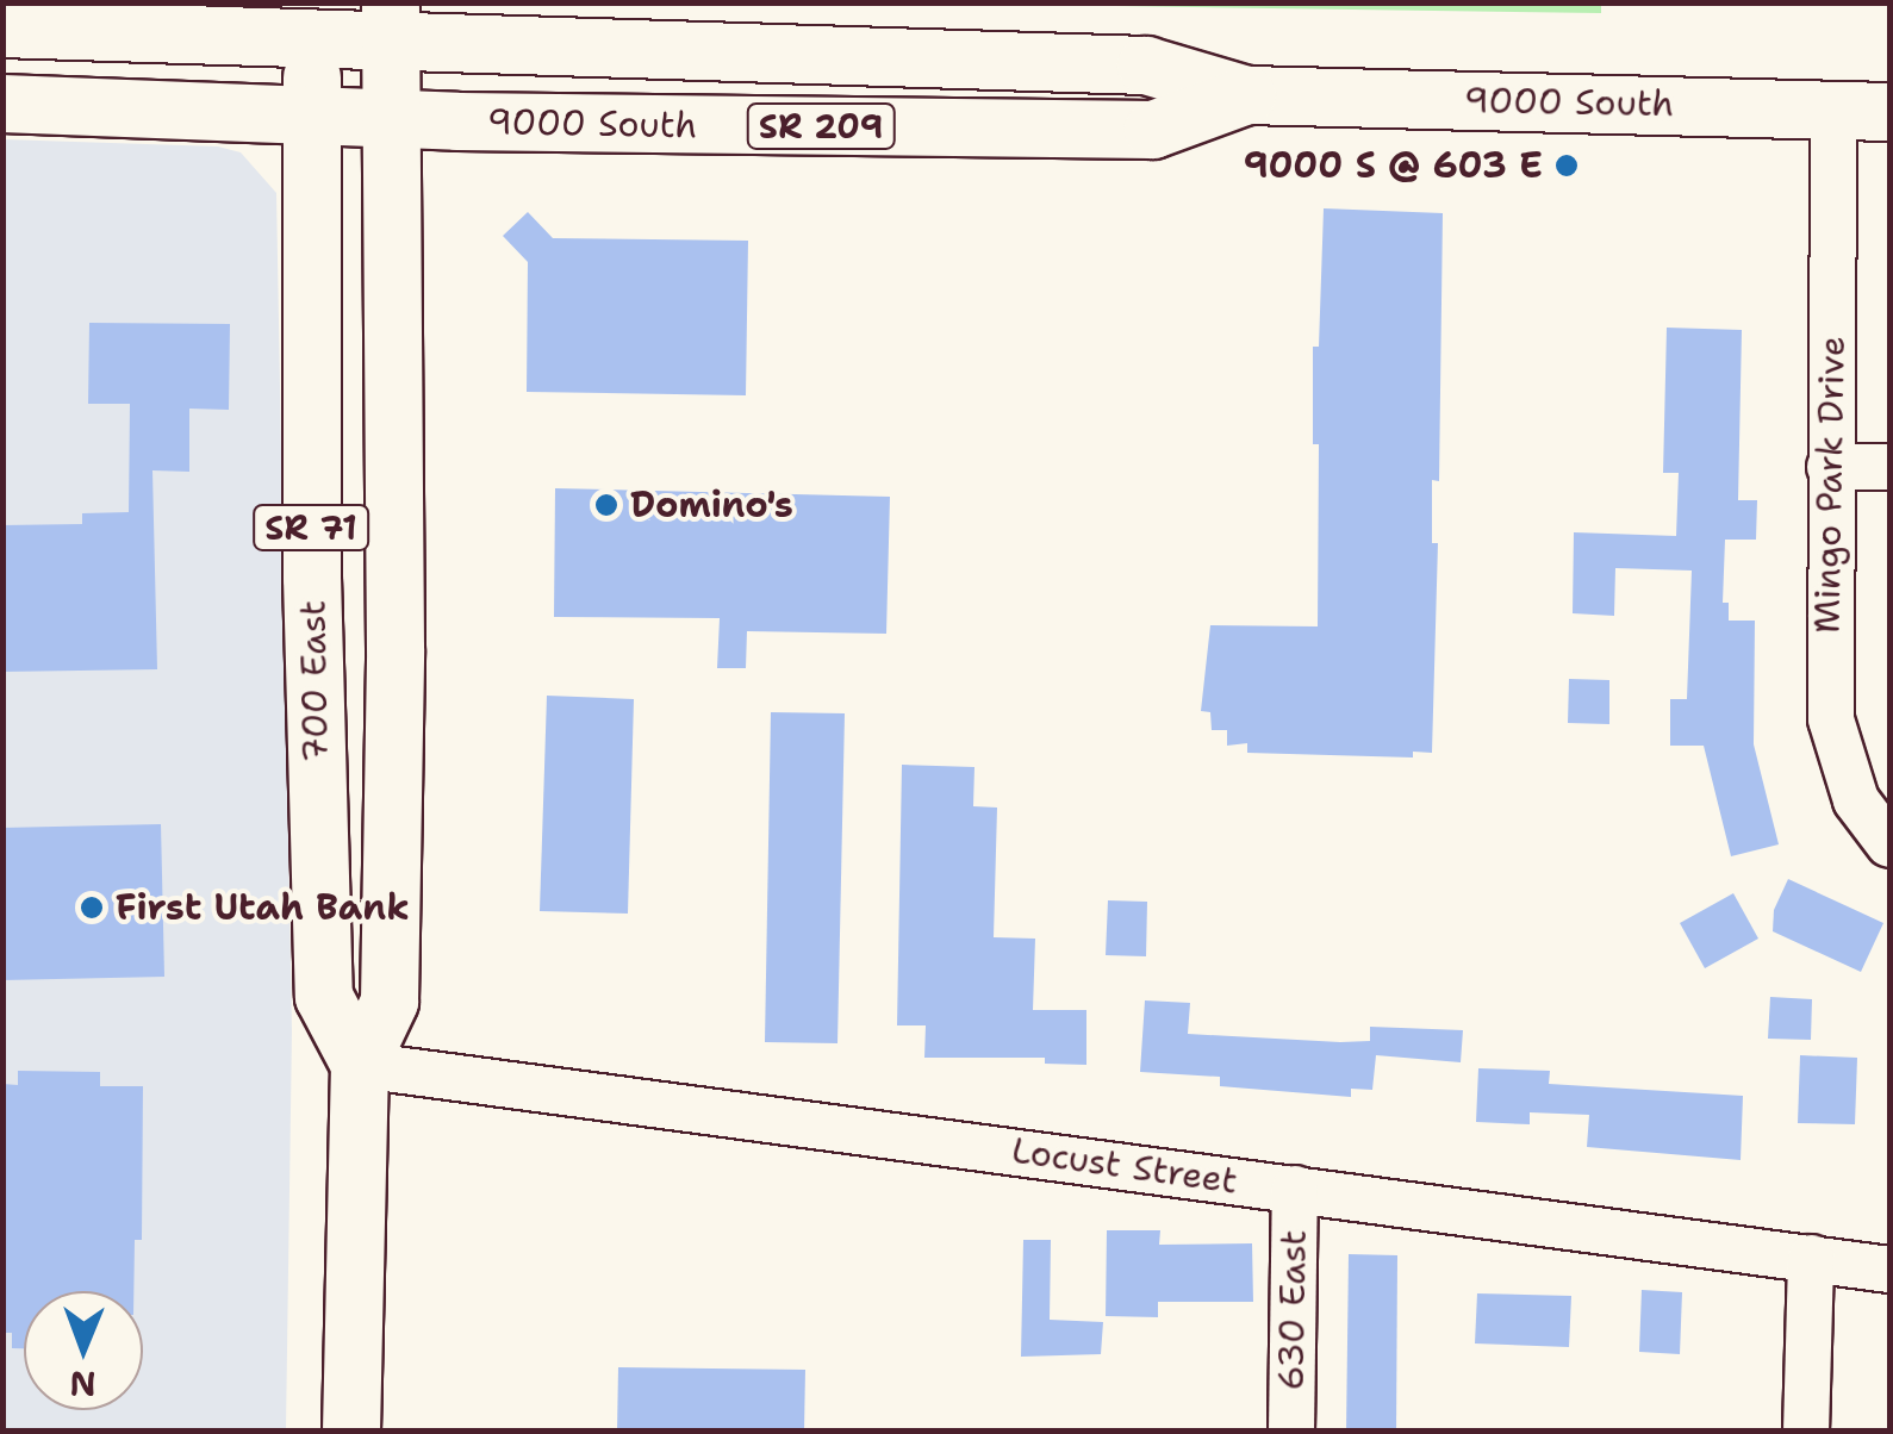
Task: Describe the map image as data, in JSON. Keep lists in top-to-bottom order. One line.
{"streets":{"main road":["9000 South","SR 209","SR 71","700 East"],"street":["Mingo Park Drive","Locust Street","630 East"]},"crossings":[["9000 South","Mingo Park Drive"],["9000 South","700 East"],["700 East","Locust Street"],["Locust Street","630 East"]],"places":["9000 S @ 603 E","Domino's","First Utah Bank"],"north":"bottom"}
